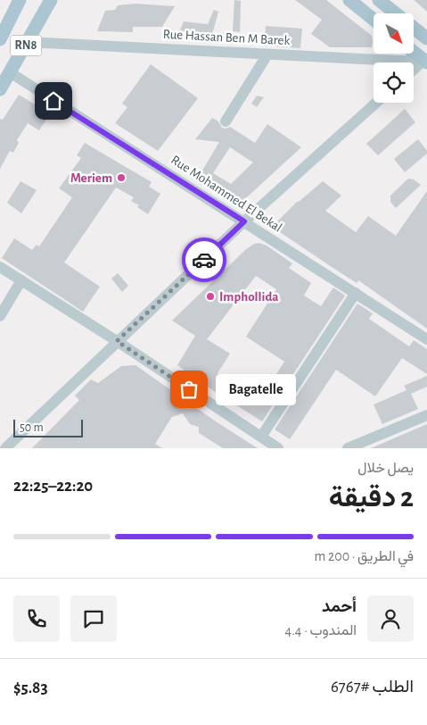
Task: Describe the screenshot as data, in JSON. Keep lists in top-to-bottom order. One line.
{"streets":{"main road":["RN8"],"street":["Rue Hassan Ben M Barek","Rue Mohammed El Bekal"]},"crossings":[["Rue Hassan Ben M Barek","RN8"],["RN8","Rue Mohammed El Bekal"]],"places":["Meriem","Imphollida","Bagatelle"],"scale_bar":"50 m","north":"bottom right","page":{"bubble":"Bagatelle","scale":"50 m","heading":["2 دقيقة","يصل خلال","22:20–22:25"],"panel":["أحمد","المندوب · 4.4","الطلب #6767","$5.83"],"bar":"في الطريق · 200 m"}}
